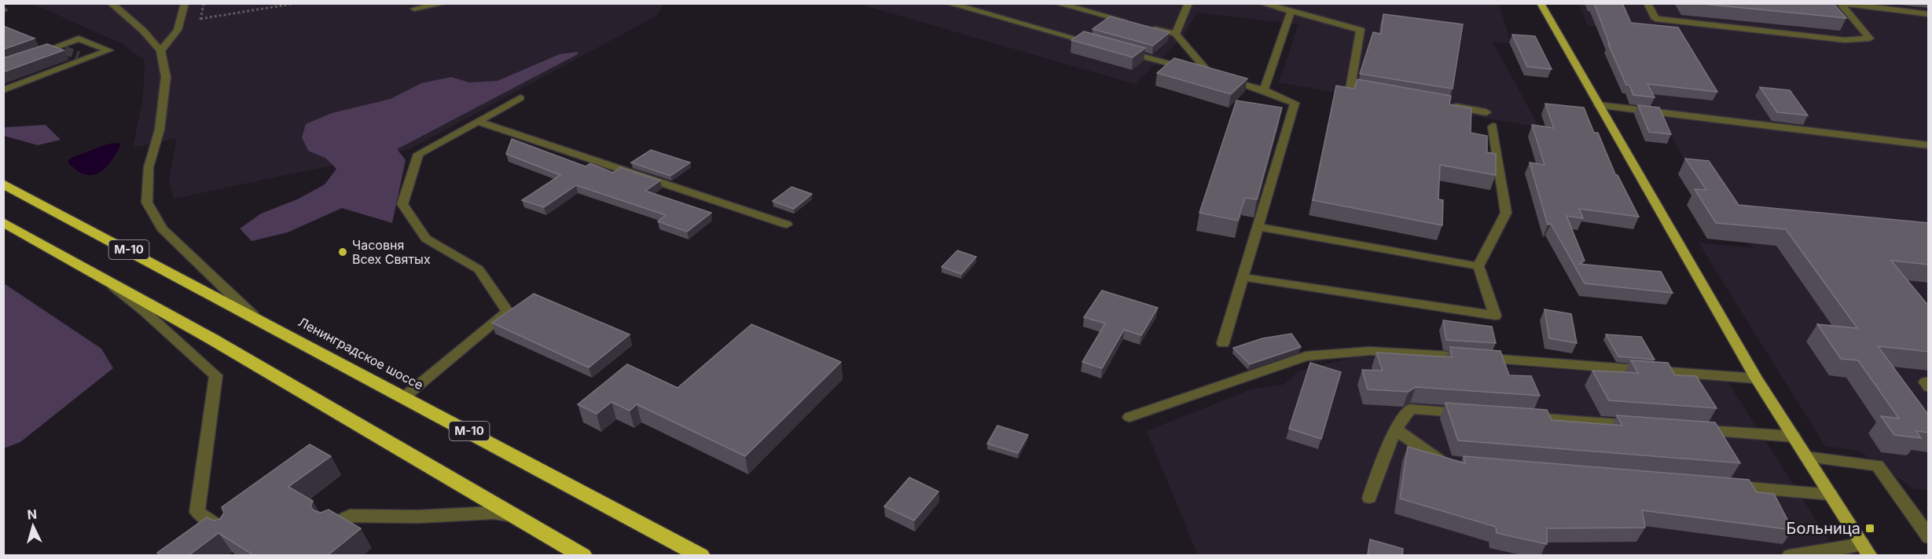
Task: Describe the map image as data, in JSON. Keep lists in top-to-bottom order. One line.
{"streets":{"highway":["М-10","Ленинградское шоссе"]},"places":{"other":["Часовня Всех Святых"],"transit":["Больница"]},"north":"top"}
